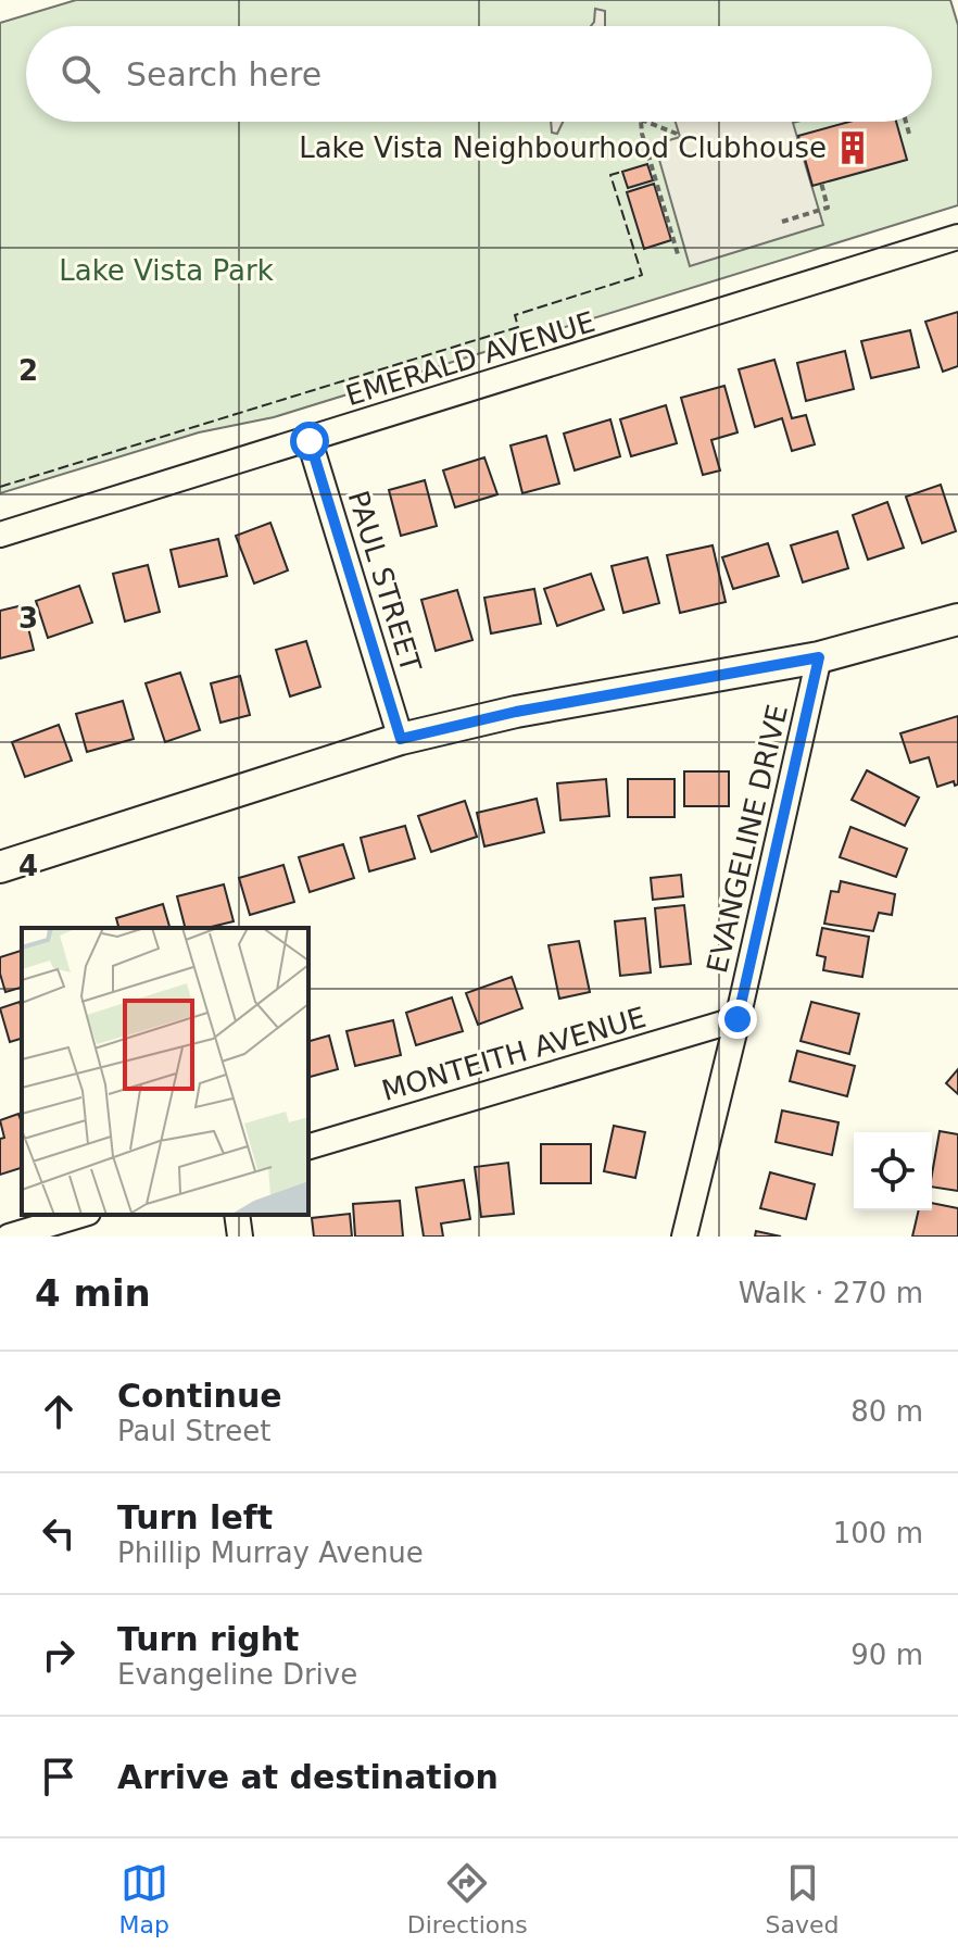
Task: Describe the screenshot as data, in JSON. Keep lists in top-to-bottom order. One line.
{"streets":{"street":["EMERALD AVENUE","PAUL STREET","EVANGELINE DRIVE","MONTEITH AVENUE"]},"crossings":[["EMERALD AVENUE","PAUL STREET"],["EVANGELINE DRIVE","MONTEITH AVENUE"]],"parks":["Lake Vista Park"],"places":{"building":["Lake Vista Neighbourhood Clubhouse"]},"page":{"search":"Search here","heading":["4 min","Walk · 270 m"],"list":[["Continue","Paul Street","80 m"],["Turn left","Phillip Murray Avenue","100 m"],["Turn right","Evangeline Drive","90 m"],"Arrive at destination"],"nav":["Map","Directions","Saved"]},"grid":{"rows":["2","3","4"]}}
